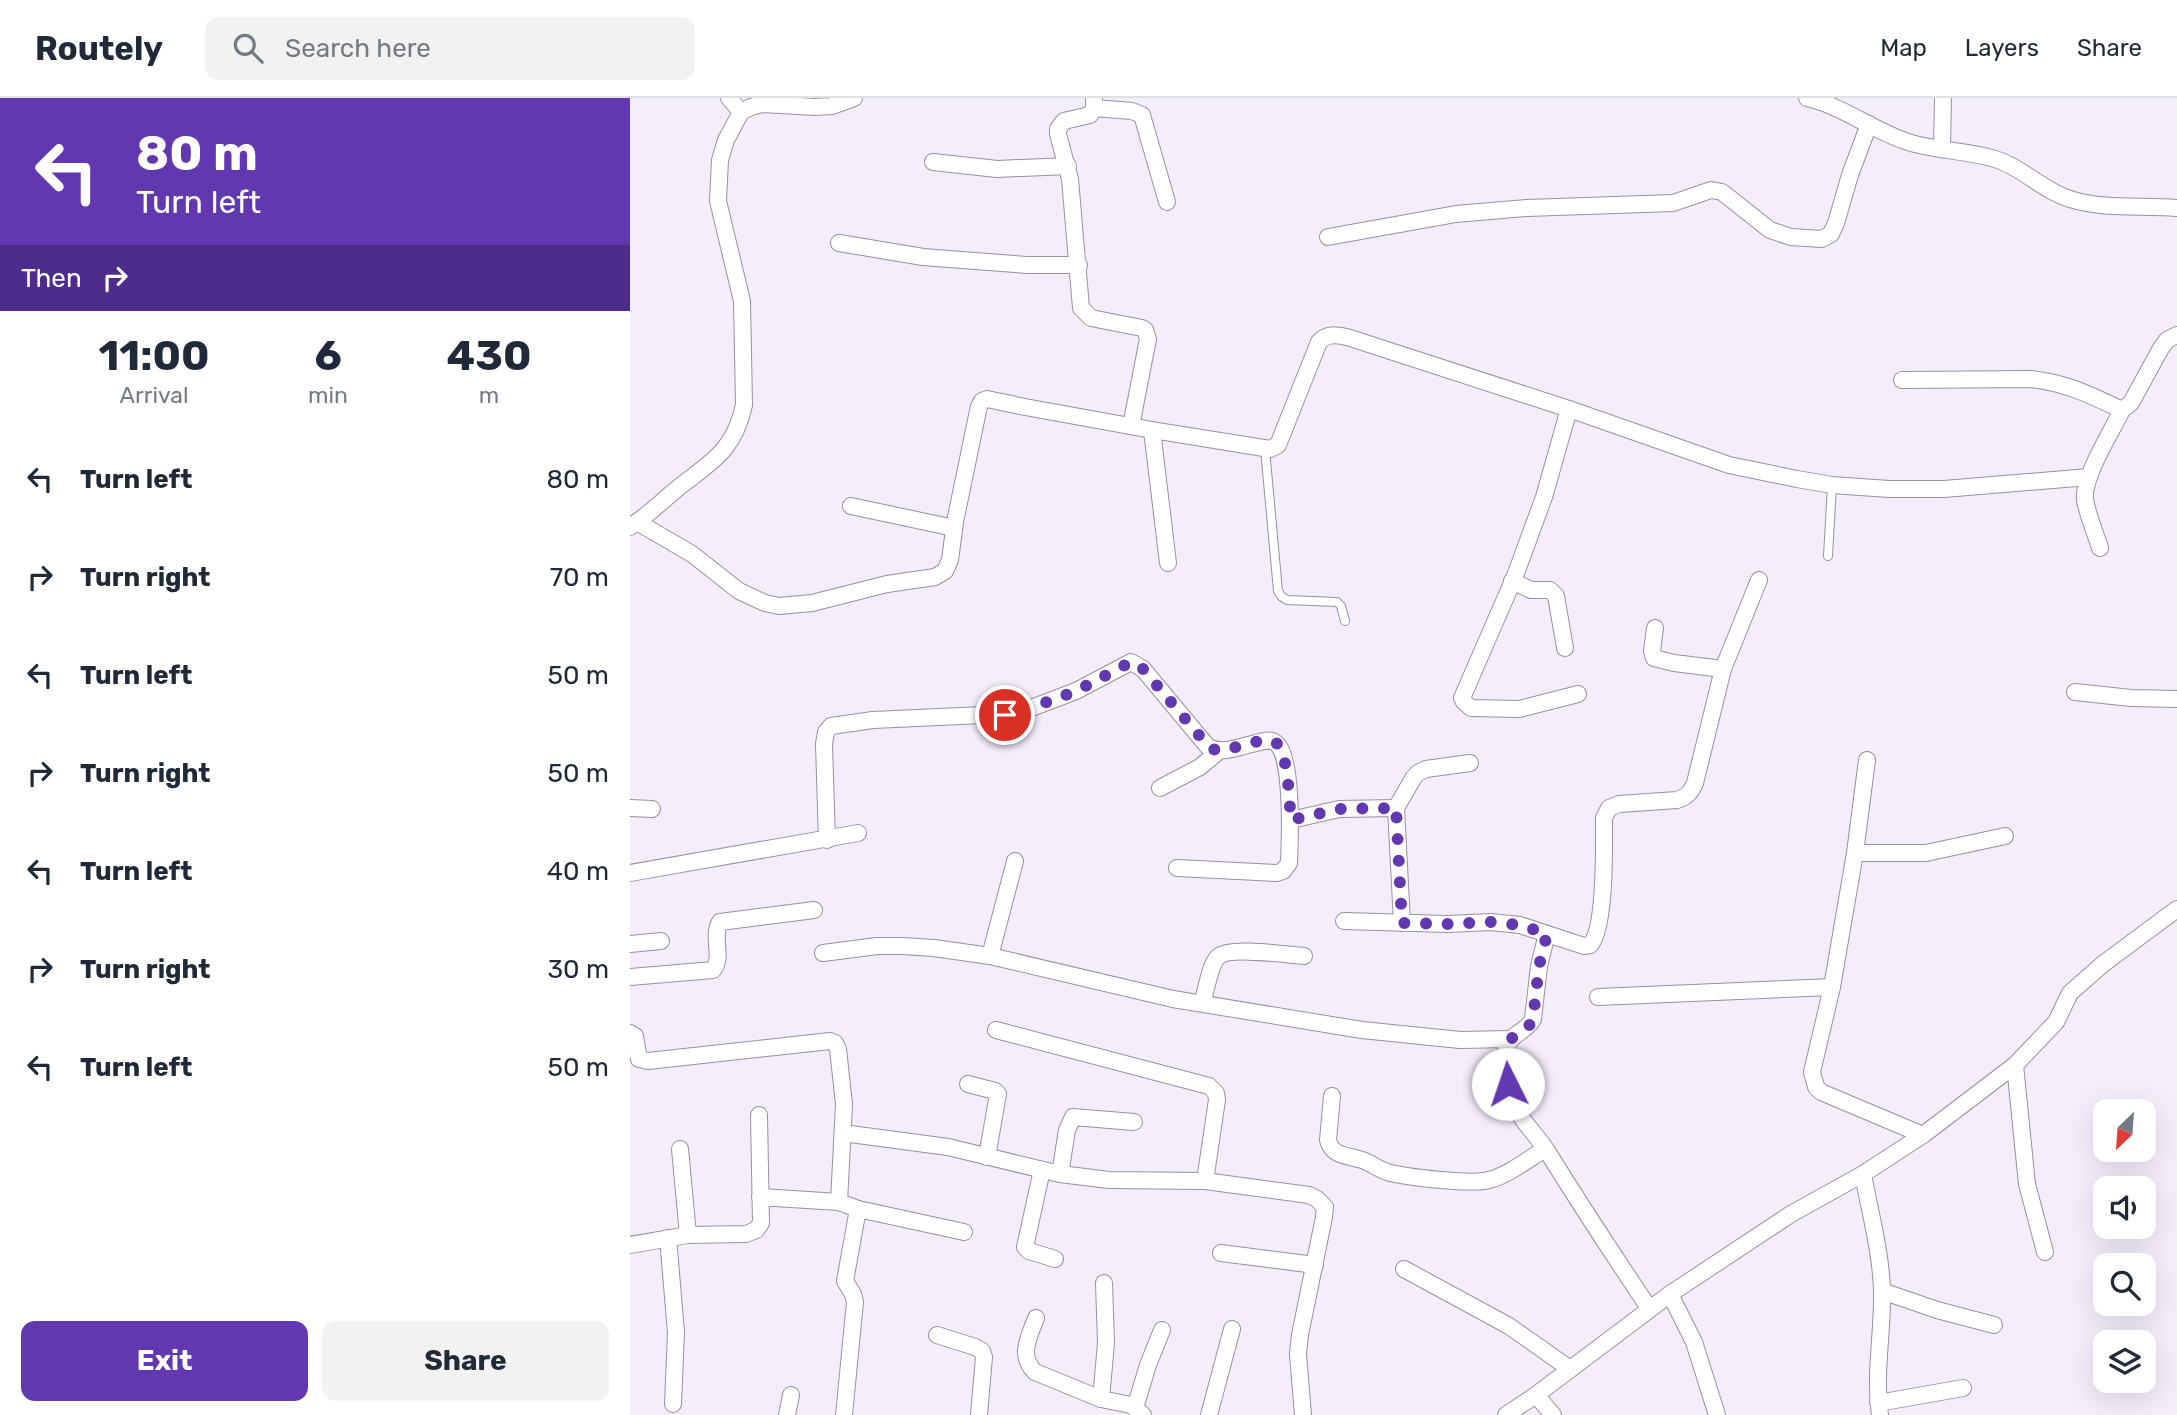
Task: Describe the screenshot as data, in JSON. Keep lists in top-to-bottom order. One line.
{"north":"bottom left","page":{"header":"Routely","search":"Search here","nav":["Map","Layers","Share"],"turn":["80 m","Turn left"],"then":"Then","eta":["11:00","Arrival","6","min","430","m"],"list":[{"name":"Turn left","value":"80 m"},{"name":"Turn right","value":"70 m"},{"name":"Turn left","value":"50 m"},{"name":"Turn right","value":"50 m"},{"name":"Turn left","value":"40 m"},{"name":"Turn right","value":"30 m"},{"name":"Turn left","value":"50 m"}],"buttons":["Exit","Share"]}}
